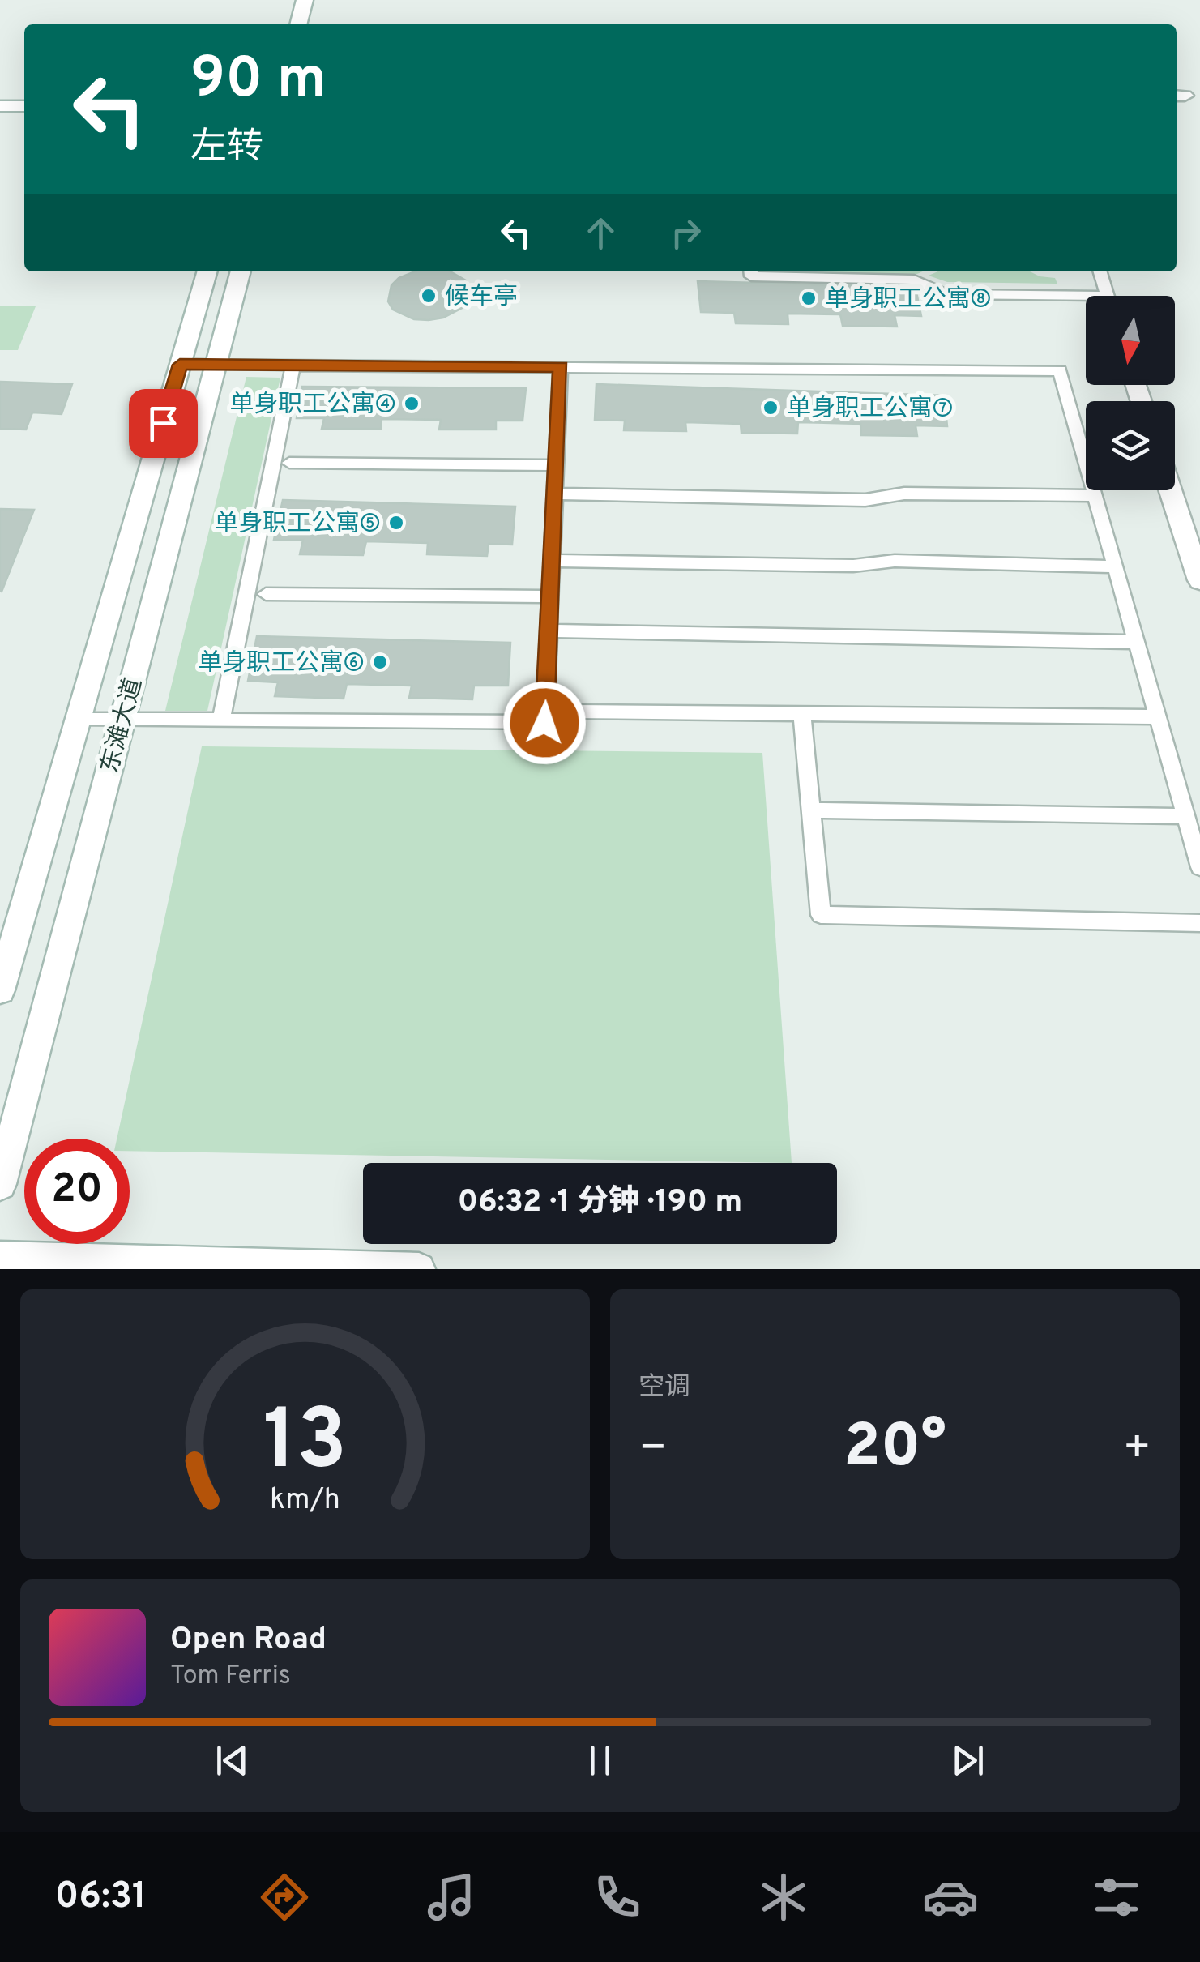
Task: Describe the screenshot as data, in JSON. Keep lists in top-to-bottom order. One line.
{"streets":{"street":["东滩大道"]},"places":["候车亭","单身职工公寓⑧","单身职工公寓④","单身职工公寓⑦","单身职工公寓⑤","单身职工公寓⑥"],"north":"bottom","page":{"turn":["90 m","左转"],"limit":"20","trip":"06:32 · 1 分钟 · 190 m","tile":"空调","heat":["−","20°","+"],"song":["Open Road","Tom Ferris"],"tabs":"06:31","gauge":["13","km/h"]}}
